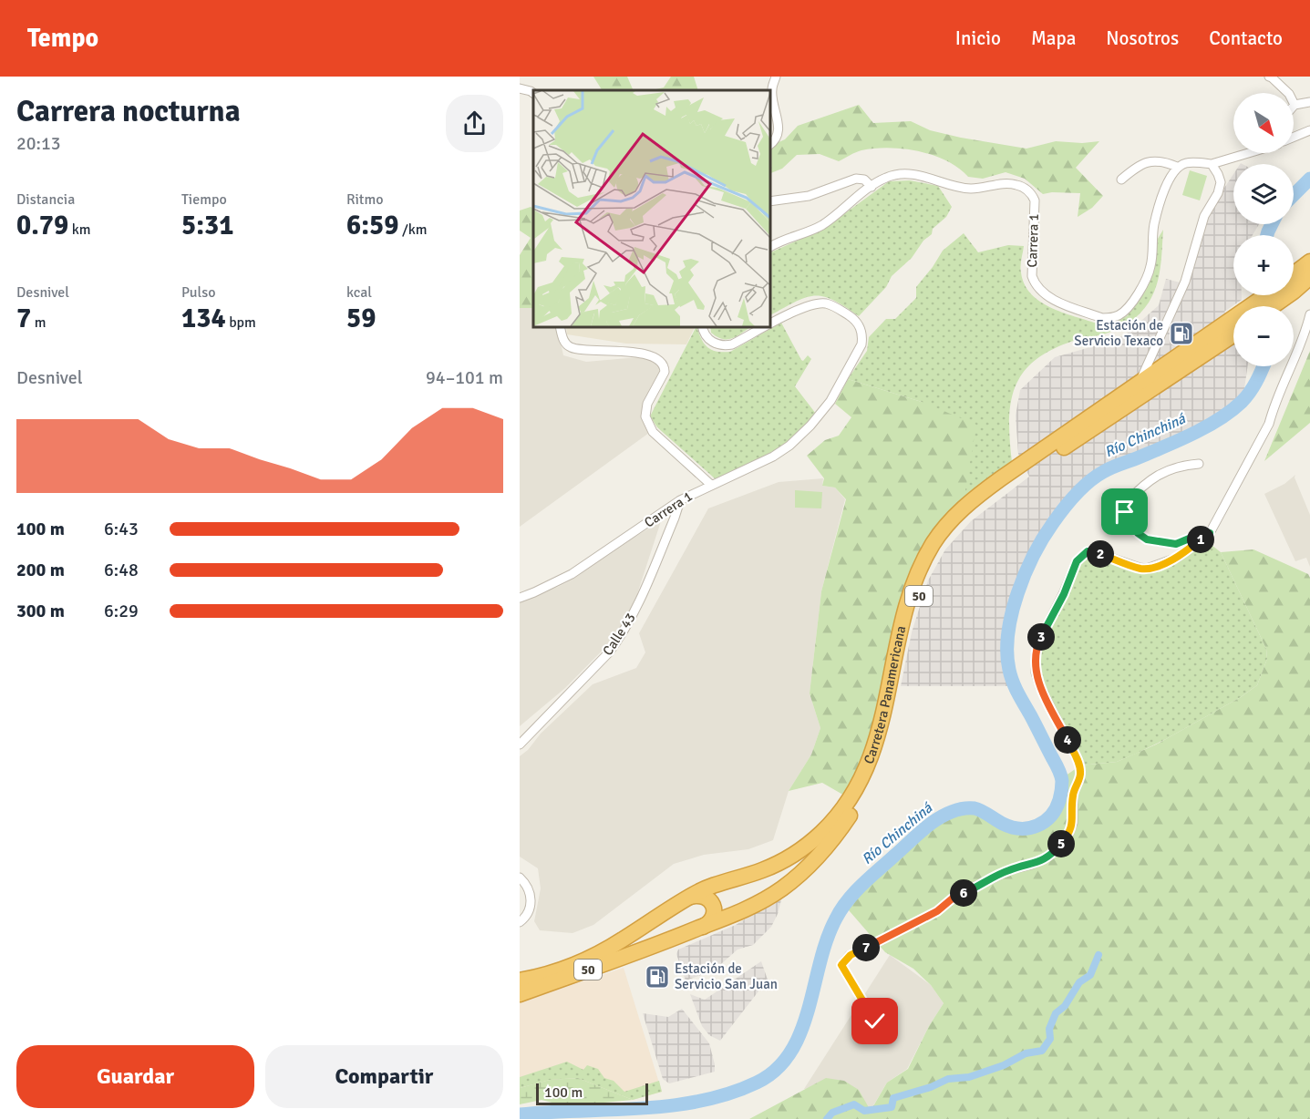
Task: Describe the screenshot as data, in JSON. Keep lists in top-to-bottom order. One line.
{"streets":{"highway":["50","Carretera Panamericana"],"street":["Carrera 1","Calle 43"]},"crossings":[["Carrera 1","Calle 43"]],"water":["Río Chinchiná"],"places":{"fuel station":["Estación de Servicio Texaco","Estación de Servicio San Juan"]},"scale_bar":"100 m","north":"bottom right","page":{"header":"Tempo","nav":["Inicio","Mapa","Nosotros","Contacto"],"heading":["Carrera nocturna","20:13"],"map_buttons":["+","−"],"stats":[["Distancia","0.79 km"],["Tiempo","5:31"],["Ritmo","6:59 /km"],["Desnivel","7 m"],["Pulso","134 bpm"],["kcal","59"]],"chart":["Desnivel","94–101 m"],"list":[{"name":"100 m","note":"6:43"},{"name":"200 m","note":"6:48"},{"name":"300 m","note":"6:29"}],"pins":["1","2","3","4","5","6","7"],"buttons":["Guardar","Compartir"],"scale":"100 m"}}
